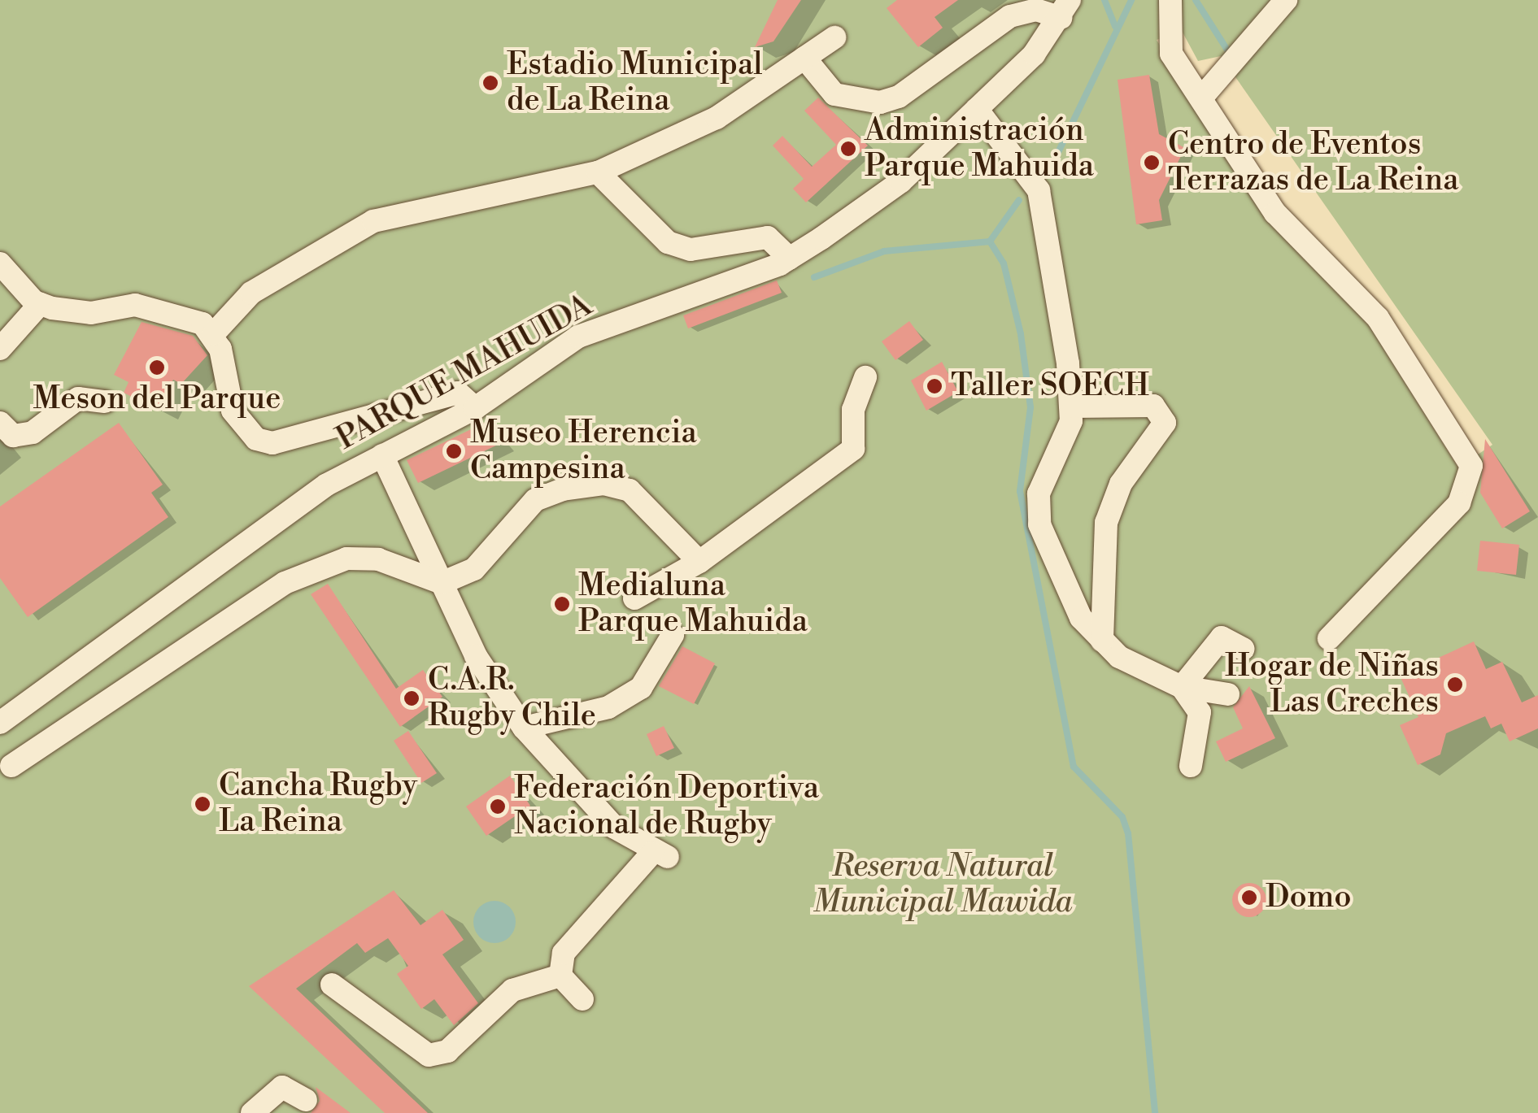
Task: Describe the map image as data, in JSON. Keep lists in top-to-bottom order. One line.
{"streets":{"street":["PARQUE MAHUIDA"]},"parks":["Reserva Natural Municipal Mawida"],"places":["Estadio Municipal de La Reina","Administración Parque Mahuida","Centro de Eventos Terrazas de La Reina","Meson del Parque","Taller SOECH","Museo Herencia Campesina","Medialuna Parque Mahuida","Hogar de Niñas Las Creches","C.A.R. Rugby Chile","Cancha Rugby La Reina","Federación Deportiva Nacional de Rugby","Domo"]}
